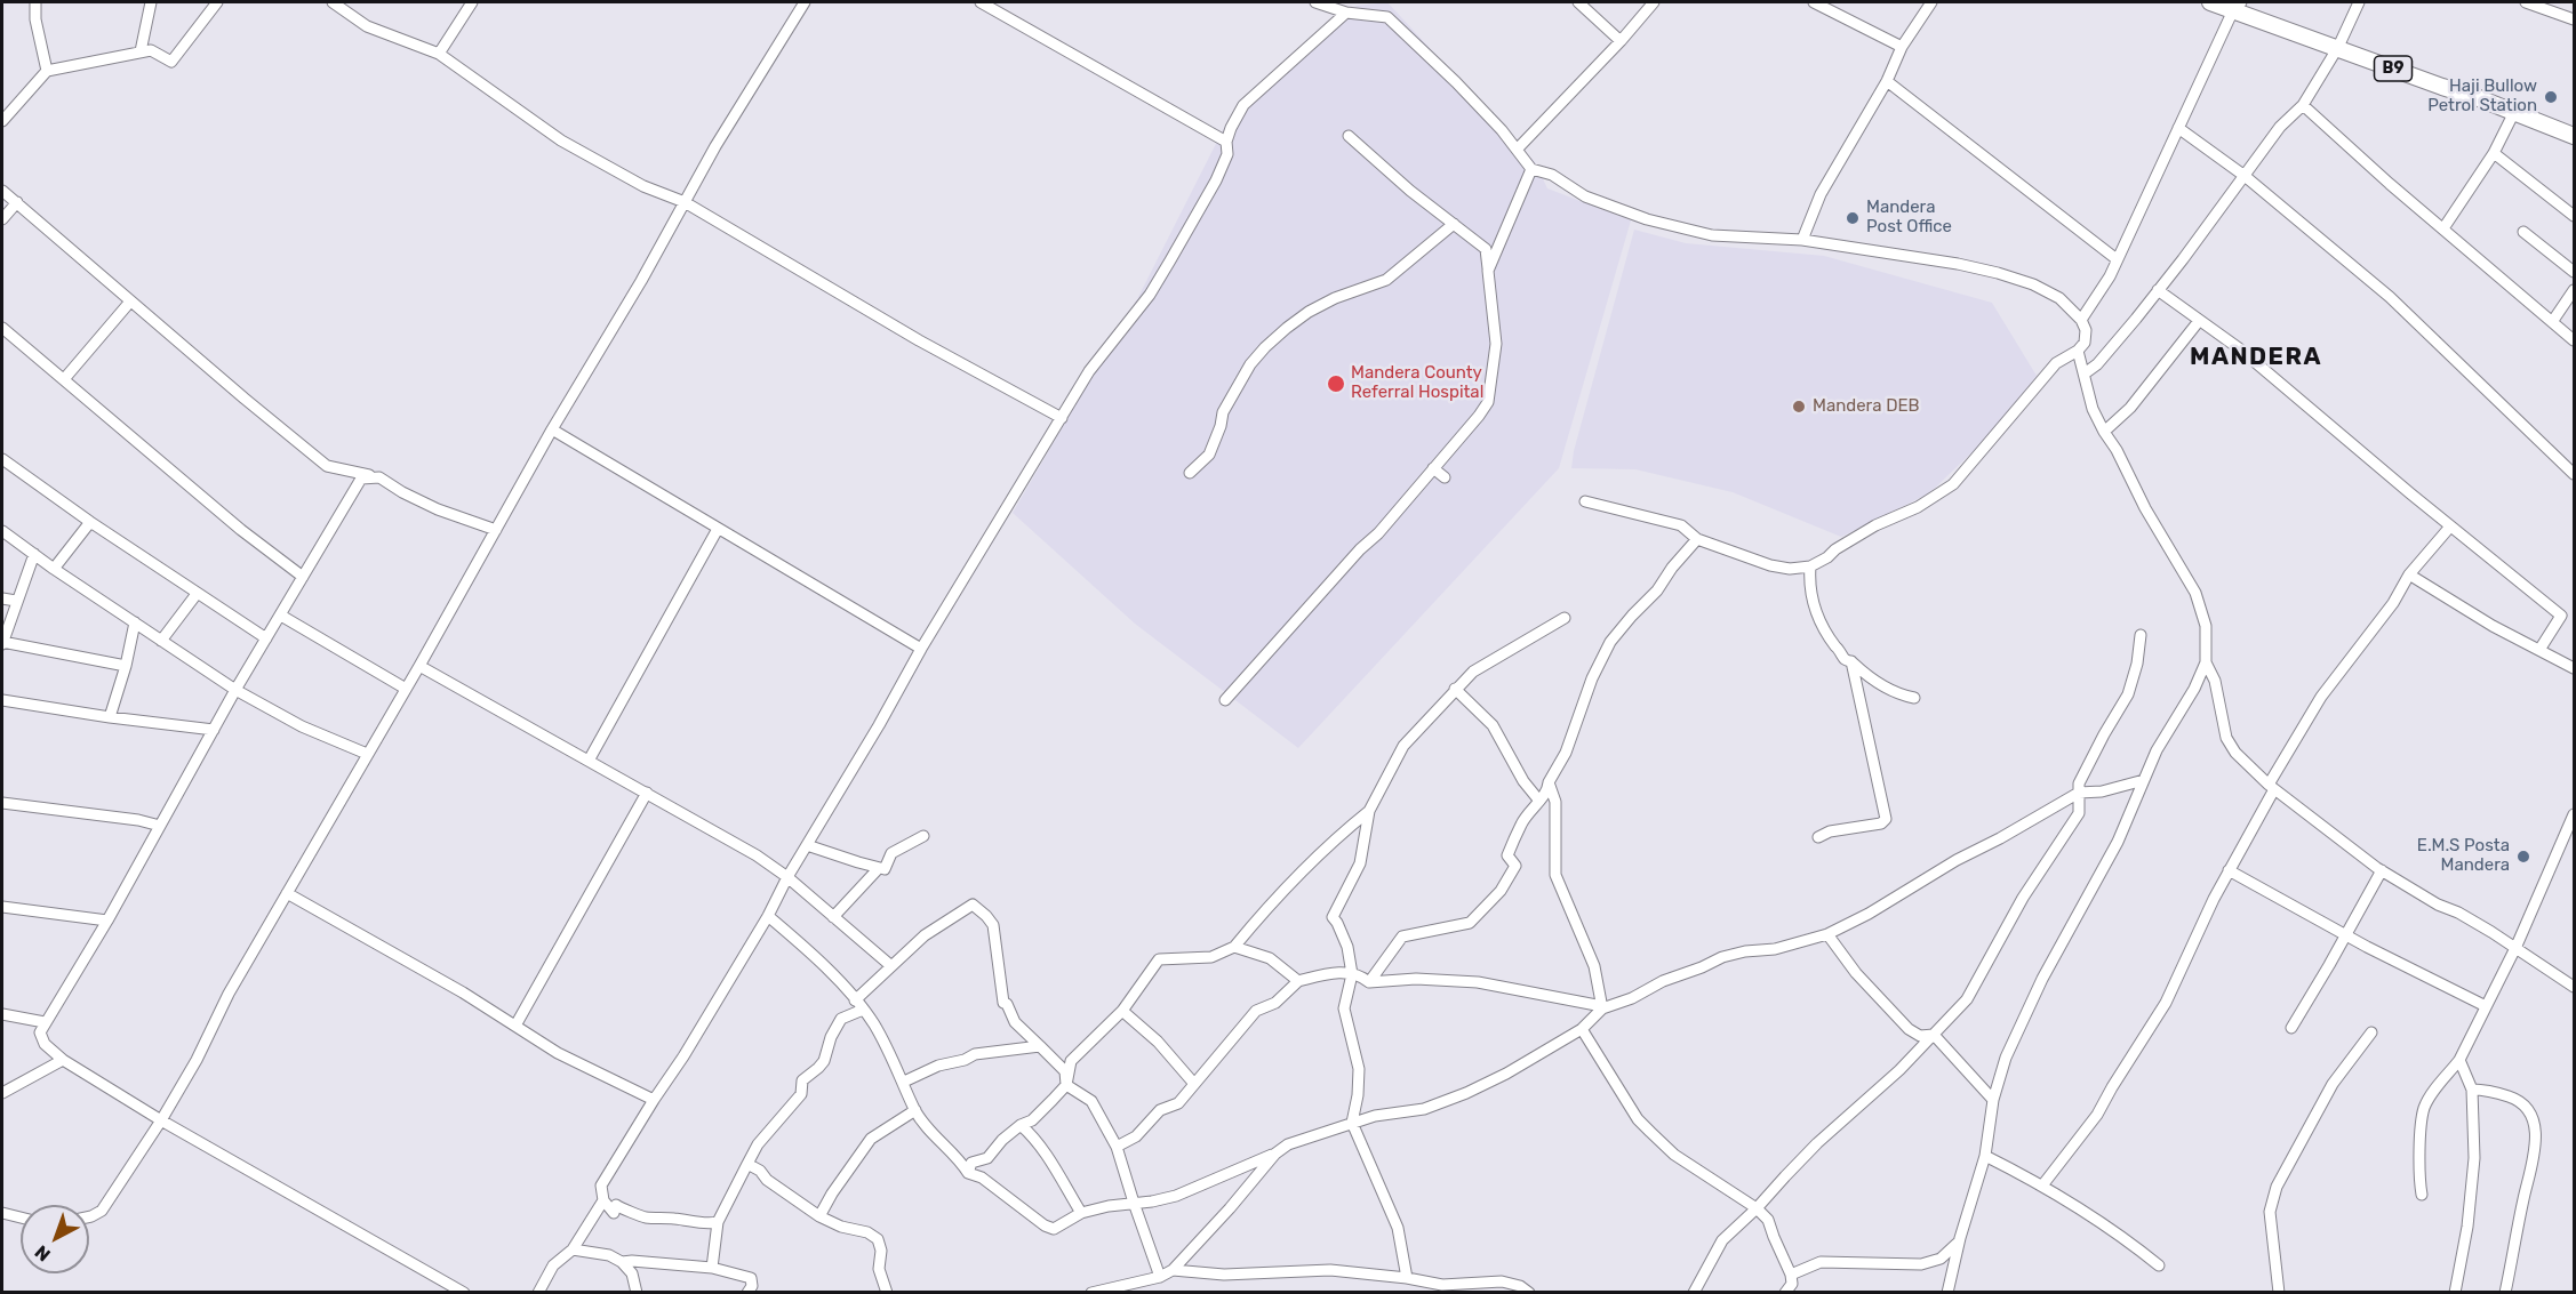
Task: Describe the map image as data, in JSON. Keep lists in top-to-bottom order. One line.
{"streets":{"highway":["B9"]},"districts":["MANDERA"],"places":["Haji Bullow Petrol Station","Mandera Post Office","Mandera County Referral Hospital","Mandera DEB","E.M.S Posta Mandera"],"north":"bottom left"}
